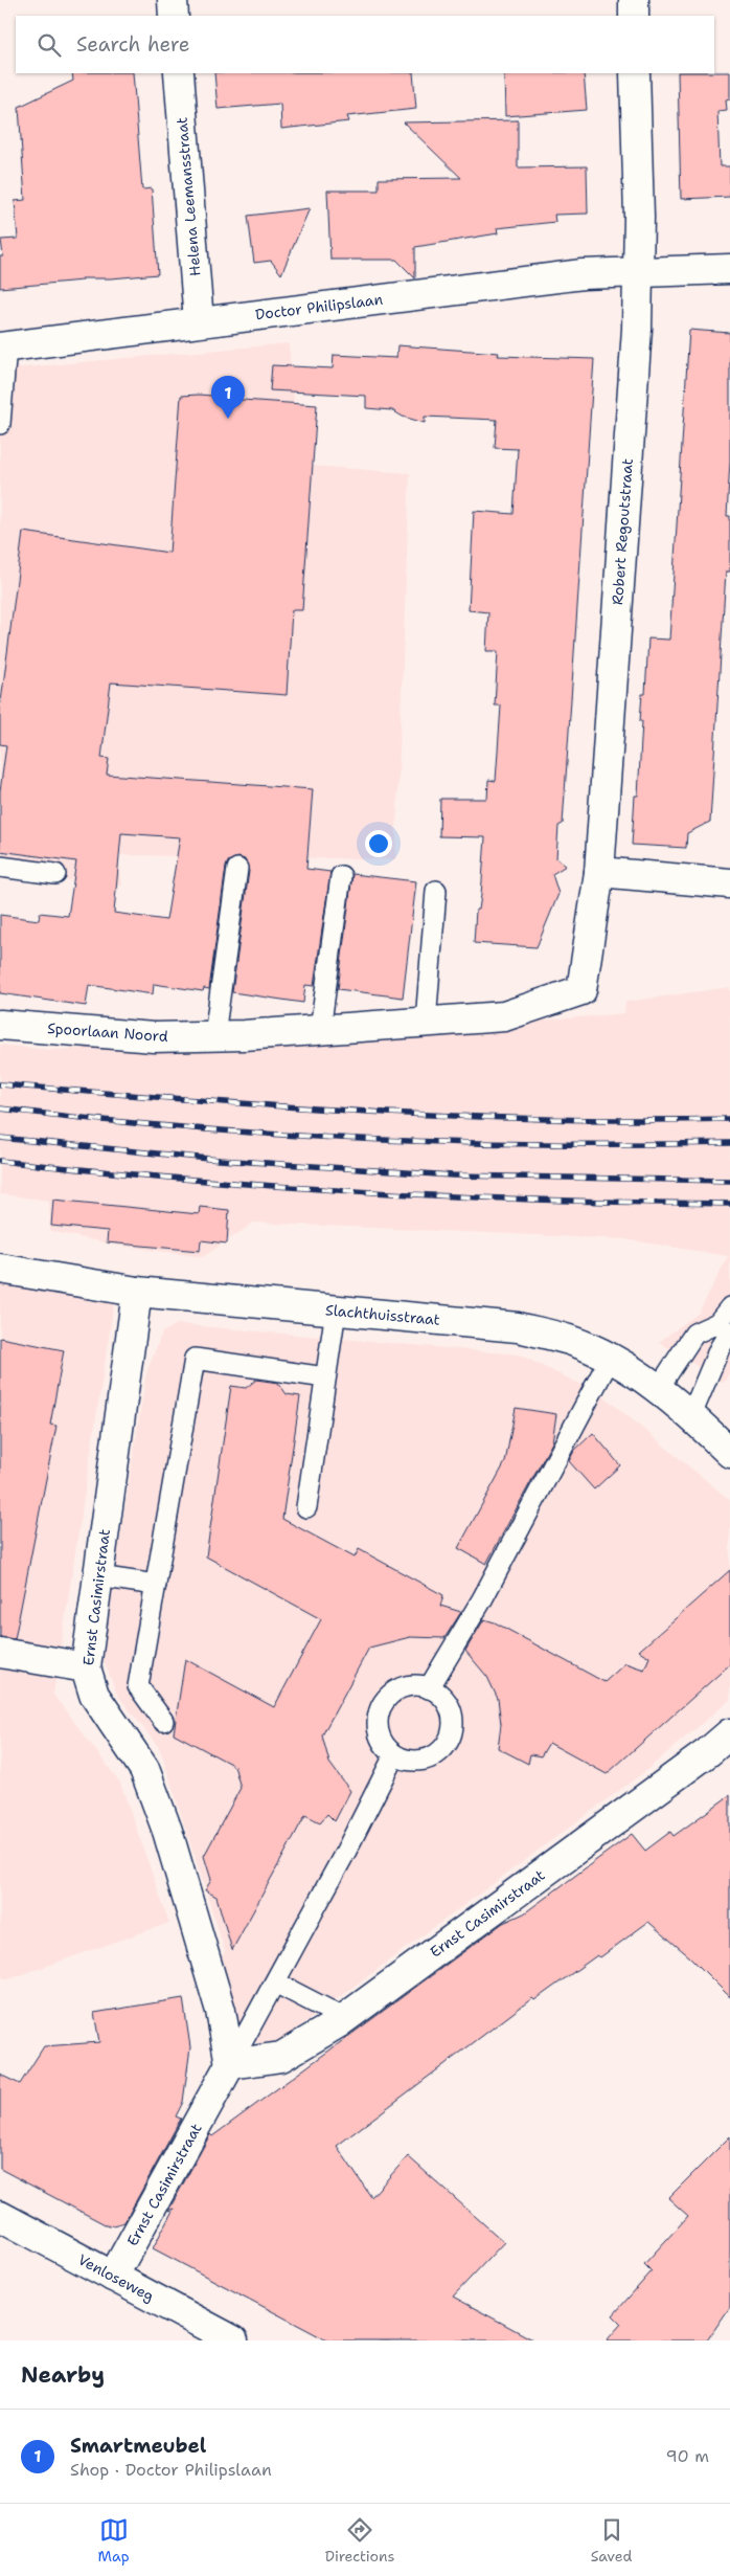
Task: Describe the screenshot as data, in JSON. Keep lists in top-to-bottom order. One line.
{"streets":{"street":["Helena Leemansstraat","Doctor Philipslaan","Robert Regoutstraat","Spoorlaan Noord","Slachthuisstraat","Ernst Casimirstraat","Venloseweg"]},"crossings":[["Helena Leemansstraat","Doctor Philipslaan"],["Doctor Philipslaan","Robert Regoutstraat"],["Robert Regoutstraat","Spoorlaan Noord"],["Slachthuisstraat","Ernst Casimirstraat"],["Ernst Casimirstraat","Venloseweg"]],"page":{"search":"Search here","pins":"1","heading":"Nearby","list":[{"mark":"1","name":"Smartmeubel","note":"Shop · Doctor Philipslaan","value":"90 m"}],"nav":["Map","Directions","Saved"]}}
